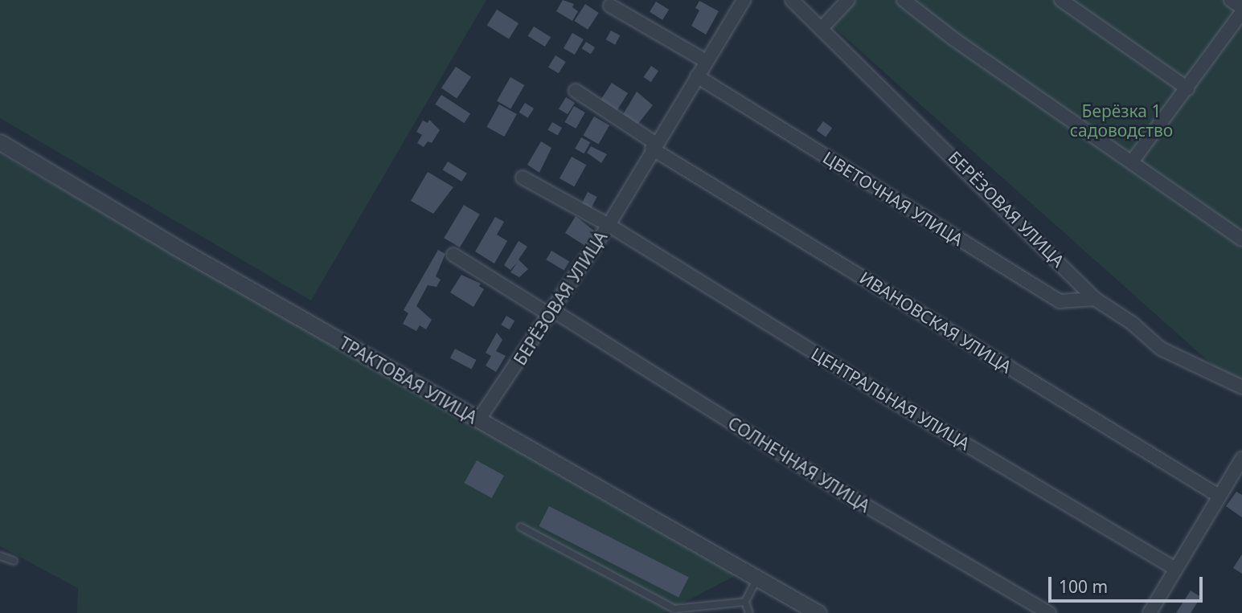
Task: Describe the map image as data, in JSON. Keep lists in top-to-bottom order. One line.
{"streets":{"street":["ЦВЕТОЧНАЯ УЛИЦА","БЕРЁЗОВАЯ УЛИЦА","ИВАНОВСКАЯ УЛИЦА","ТРАКТОВАЯ УЛИЦА","ЦЕНТРАЛЬНАЯ УЛИЦА","СОЛНЕЧНАЯ УЛИЦА"]},"crossings":[["ЦВЕТОЧНАЯ УЛИЦА","БЕРЁЗОВАЯ УЛИЦА"],["БЕРЁЗОВАЯ УЛИЦА","ИВАНОВСКАЯ УЛИЦА"],["БЕРЁЗОВАЯ УЛИЦА","ТРАКТОВАЯ УЛИЦА"],["БЕРЁЗОВАЯ УЛИЦА","ЦЕНТРАЛЬНАЯ УЛИЦА"],["БЕРЁЗОВАЯ УЛИЦА","СОЛНЕЧНАЯ УЛИЦА"]],"parks":["Берёзка 1 садоводство"],"scale_bar":"100 m"}
